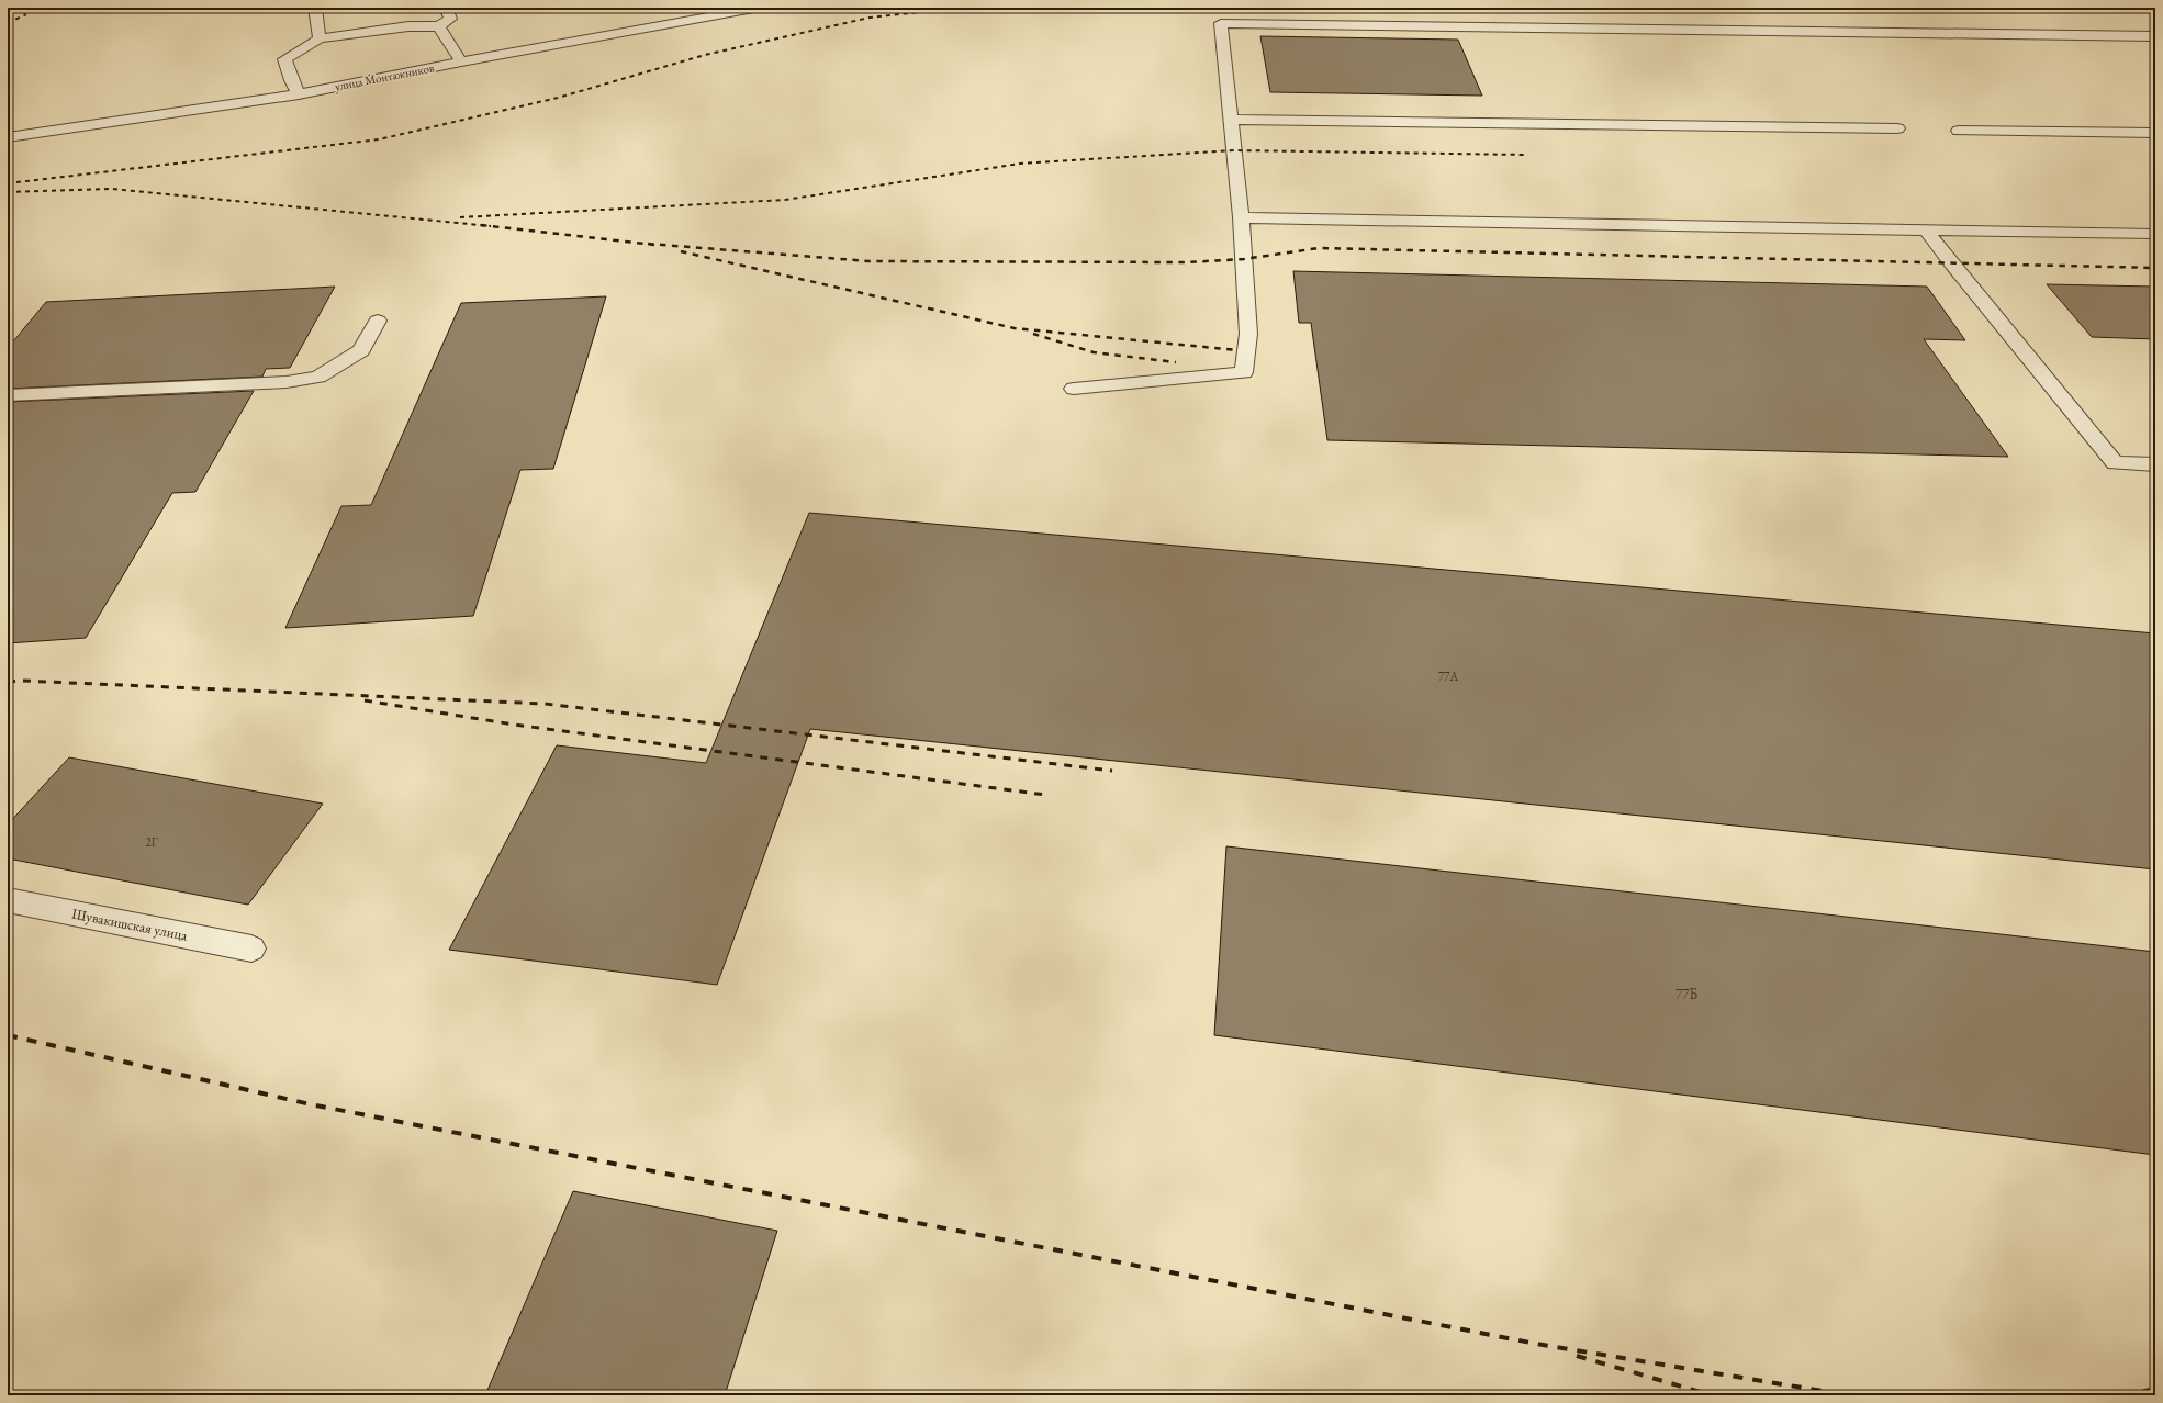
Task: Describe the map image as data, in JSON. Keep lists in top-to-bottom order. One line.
{"streets":{"street":["улица Монтажников","Шувакишская улица"]},"house_numbers":["77А","2Г","77Б"]}
